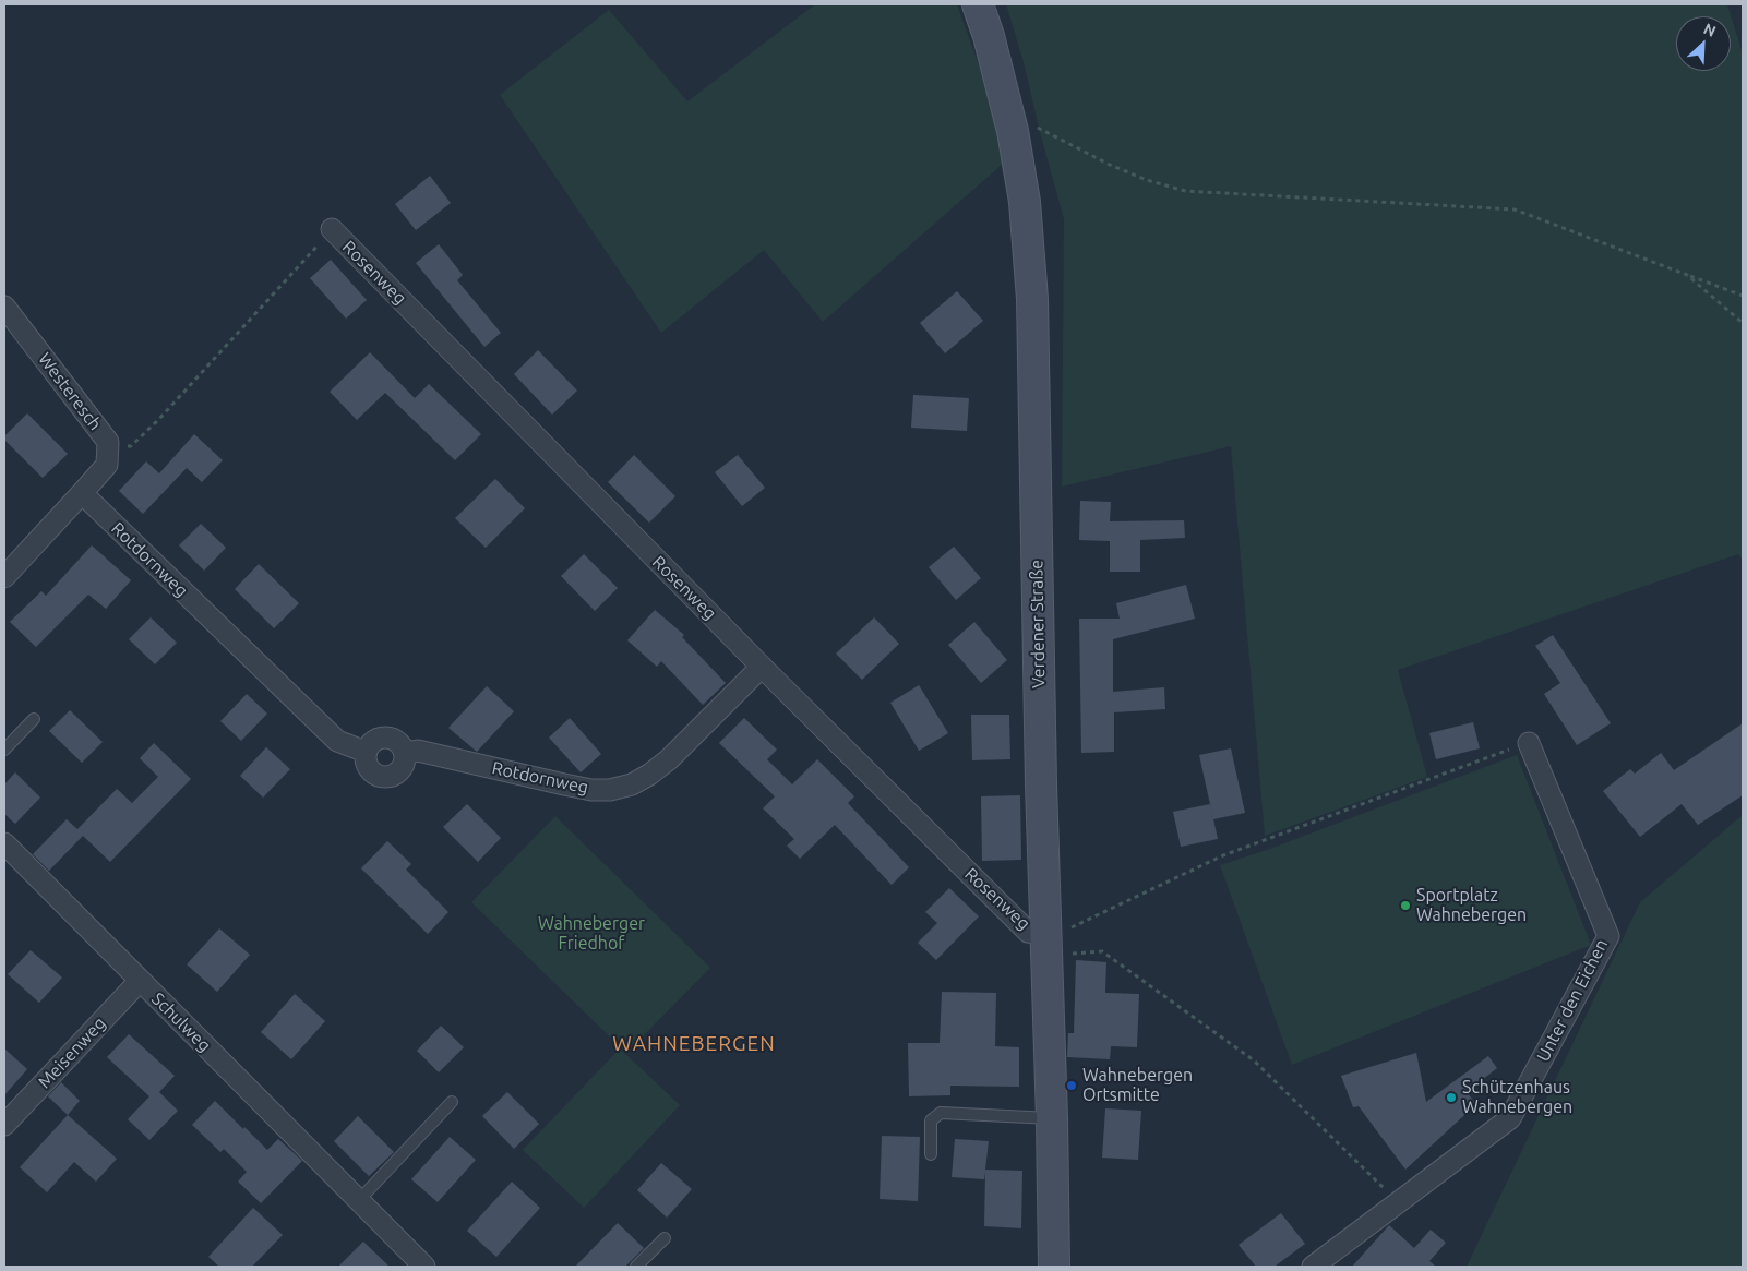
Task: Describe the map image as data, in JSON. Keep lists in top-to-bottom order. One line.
{"streets":{"street":["Rosenweg","Westeresch","Rotdornweg","Verdener Straße","Unter den Eichen","Schulweg","Meisenweg"]},"crossings":[["Rosenweg","Rotdornweg"],["Rosenweg","Verdener Straße"],["Westeresch","Rotdornweg"],["Schulweg","Meisenweg"]],"districts":["WAHNEBERGEN"],"parks":["Wahneberger Friedhof"],"places":["Sportplatz Wahnebergen","Wahnebergen Ortsmitte","Schützenhaus Wahnebergen"],"north":"top right"}
